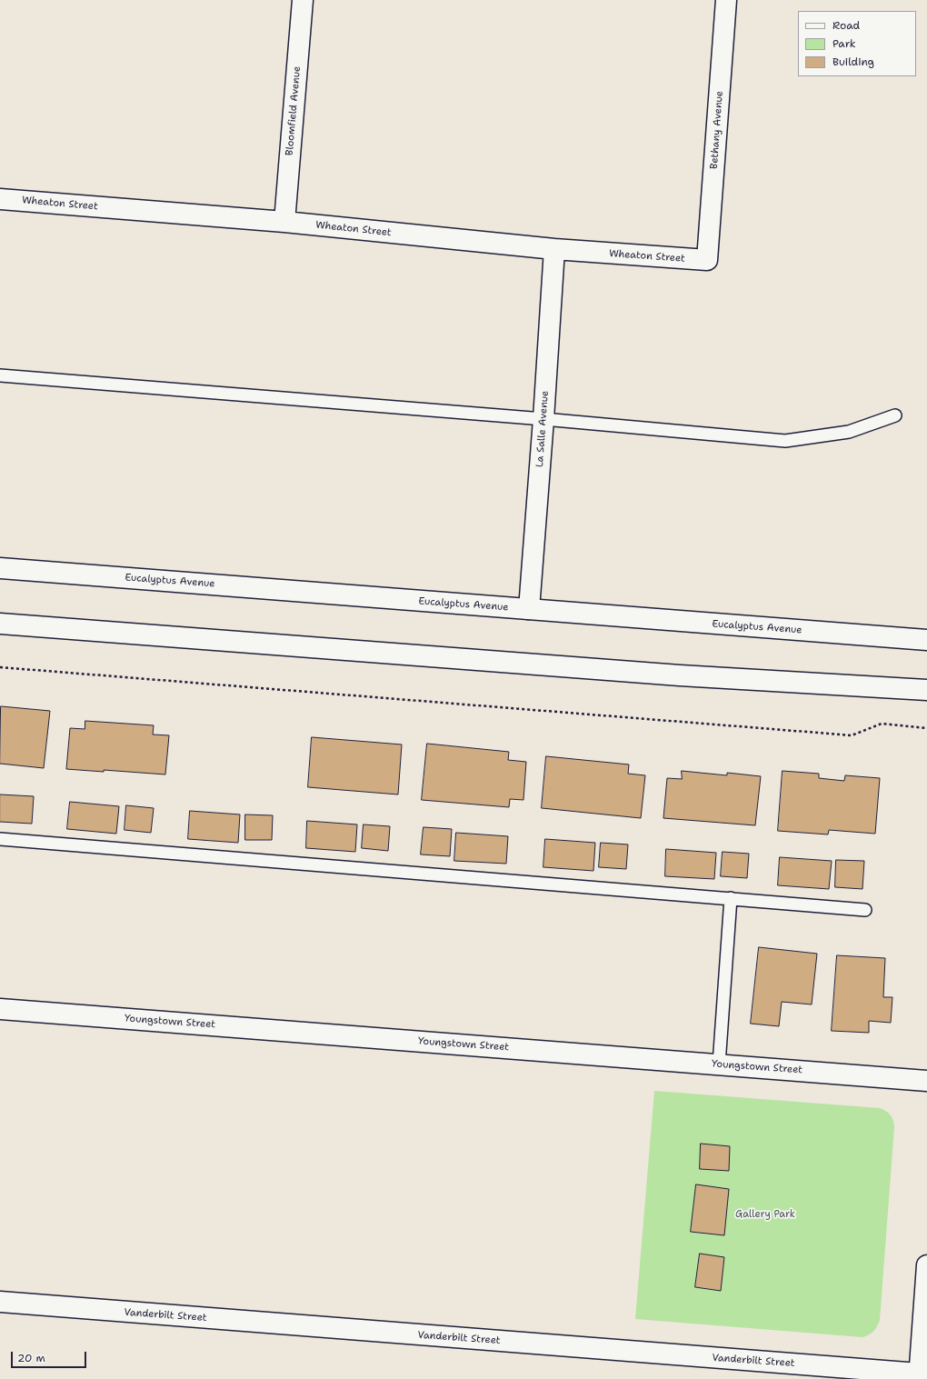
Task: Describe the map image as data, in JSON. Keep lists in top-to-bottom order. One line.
{"streets":{"street":["Bloomfield Avenue","Bethany Avenue","Wheaton Street","La Salle Avenue","Eucalyptus Avenue","Youngstown Street","Vanderbilt Street"]},"crossings":[["Bloomfield Avenue","Wheaton Street"],["Bethany Avenue","Wheaton Street"],["Wheaton Street","La Salle Avenue"],["La Salle Avenue","Eucalyptus Avenue"]],"parks":["Gallery Park"],"legend":["Road","Park","Building"],"scale_bar":"20 m"}
